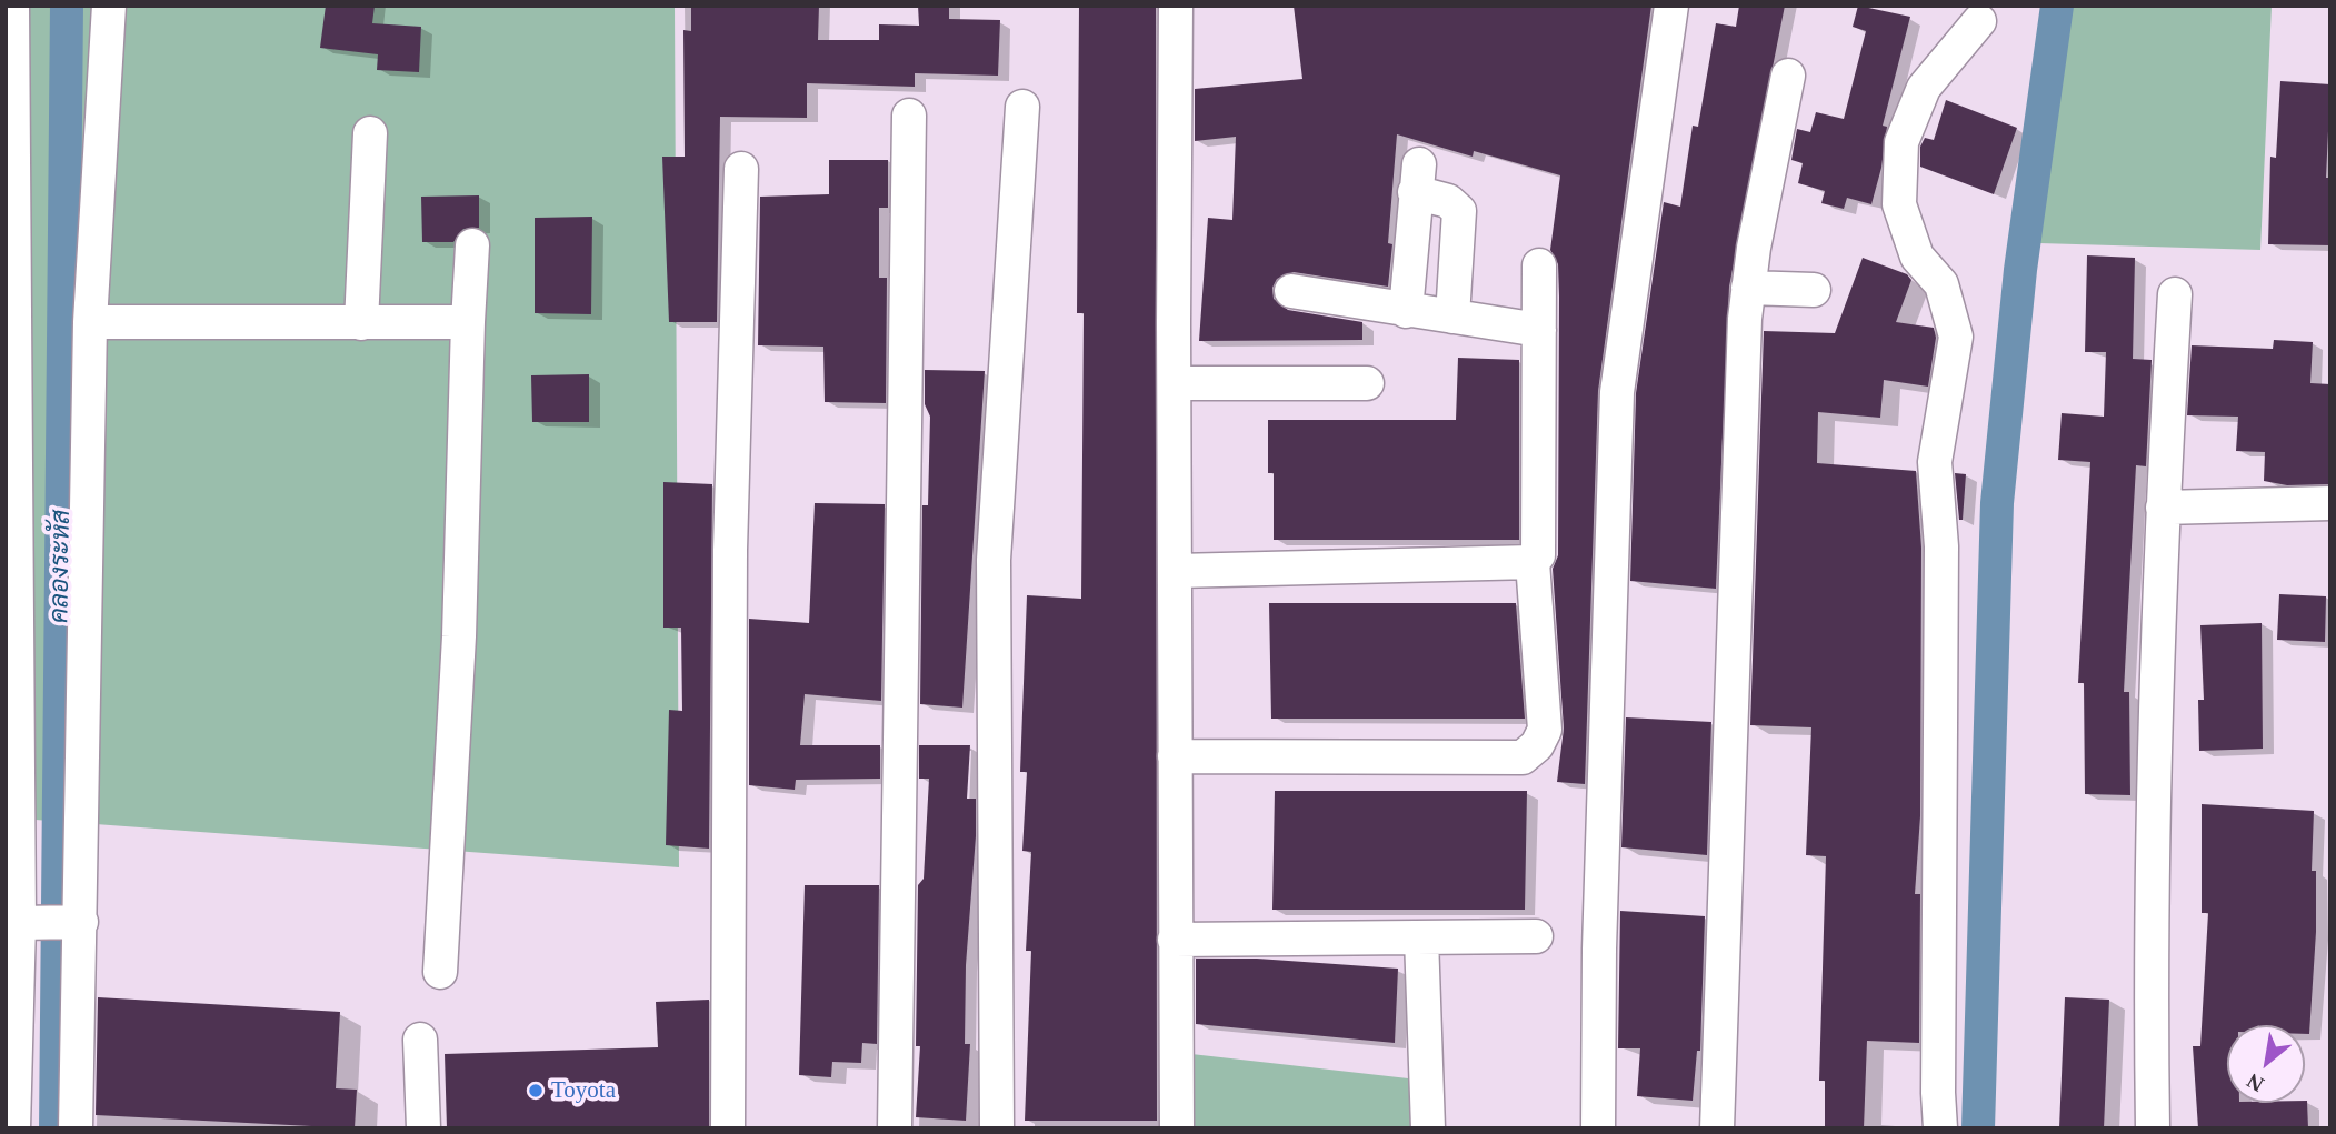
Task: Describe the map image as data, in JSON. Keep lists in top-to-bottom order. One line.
{"water":["คลองระหัส"],"places":["Toyota"],"north":"bottom left"}
